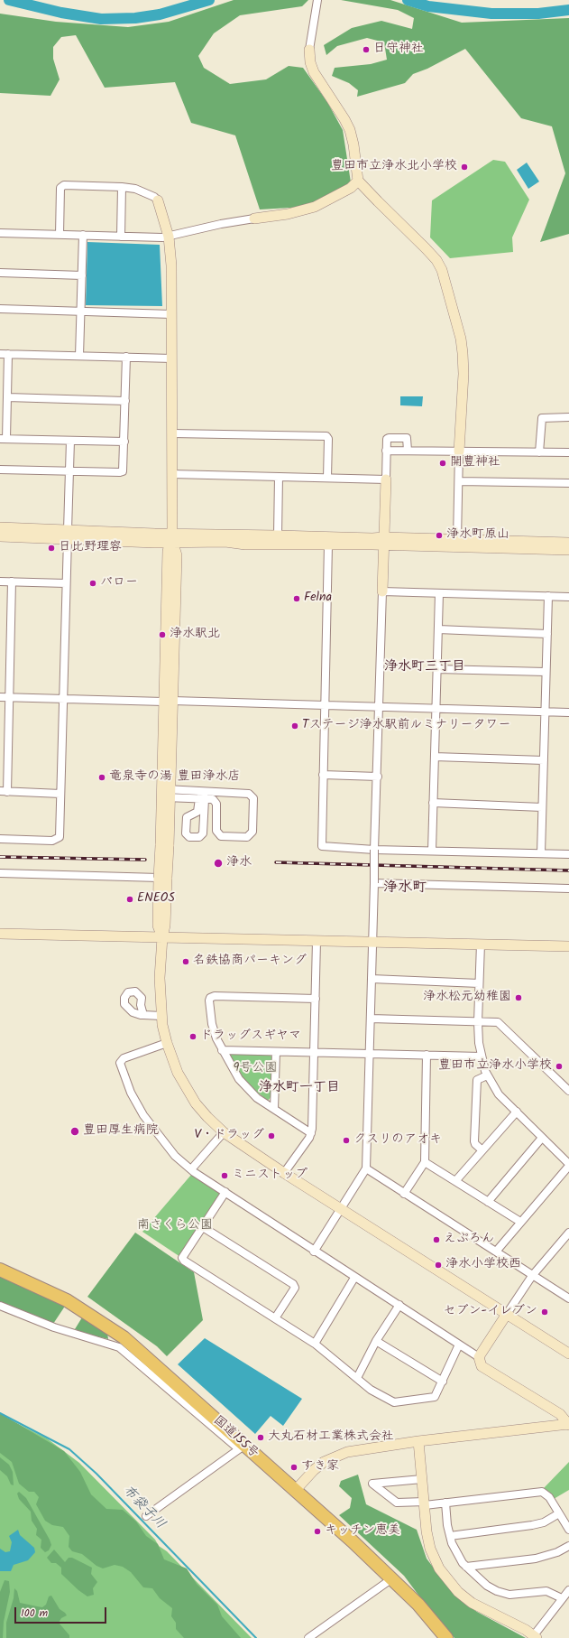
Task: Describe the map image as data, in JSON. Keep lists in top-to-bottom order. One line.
{"streets":{"highway":["国道155号"]},"districts":["浄水町三丁目","浄水町","浄水町一丁目"],"water":["布袋子川"],"parks":["9号公園","南さくら公園"],"places":["日守神社","豊田市立浄水北小学校","開豊神社","浄水町原山","日比野理容","バロー","Felna","浄水駅北","Tステージ浄水駅前ルミナリータワー","竜泉寺の湯 豊田浄水店","浄水","ENEOS","名鉄協商パーキング","浄水松元幼稚園","ドラッグスギヤマ","豊田市立浄水小学校","豊田厚生病院","V・ドラッグ","クスリのアオキ","ミニストップ","えぷろん","浄水小学校西","セブン-イレブン","大丸石材工業株式会社","すき家","キッチン恵美"],"scale_bar":"100 m"}
